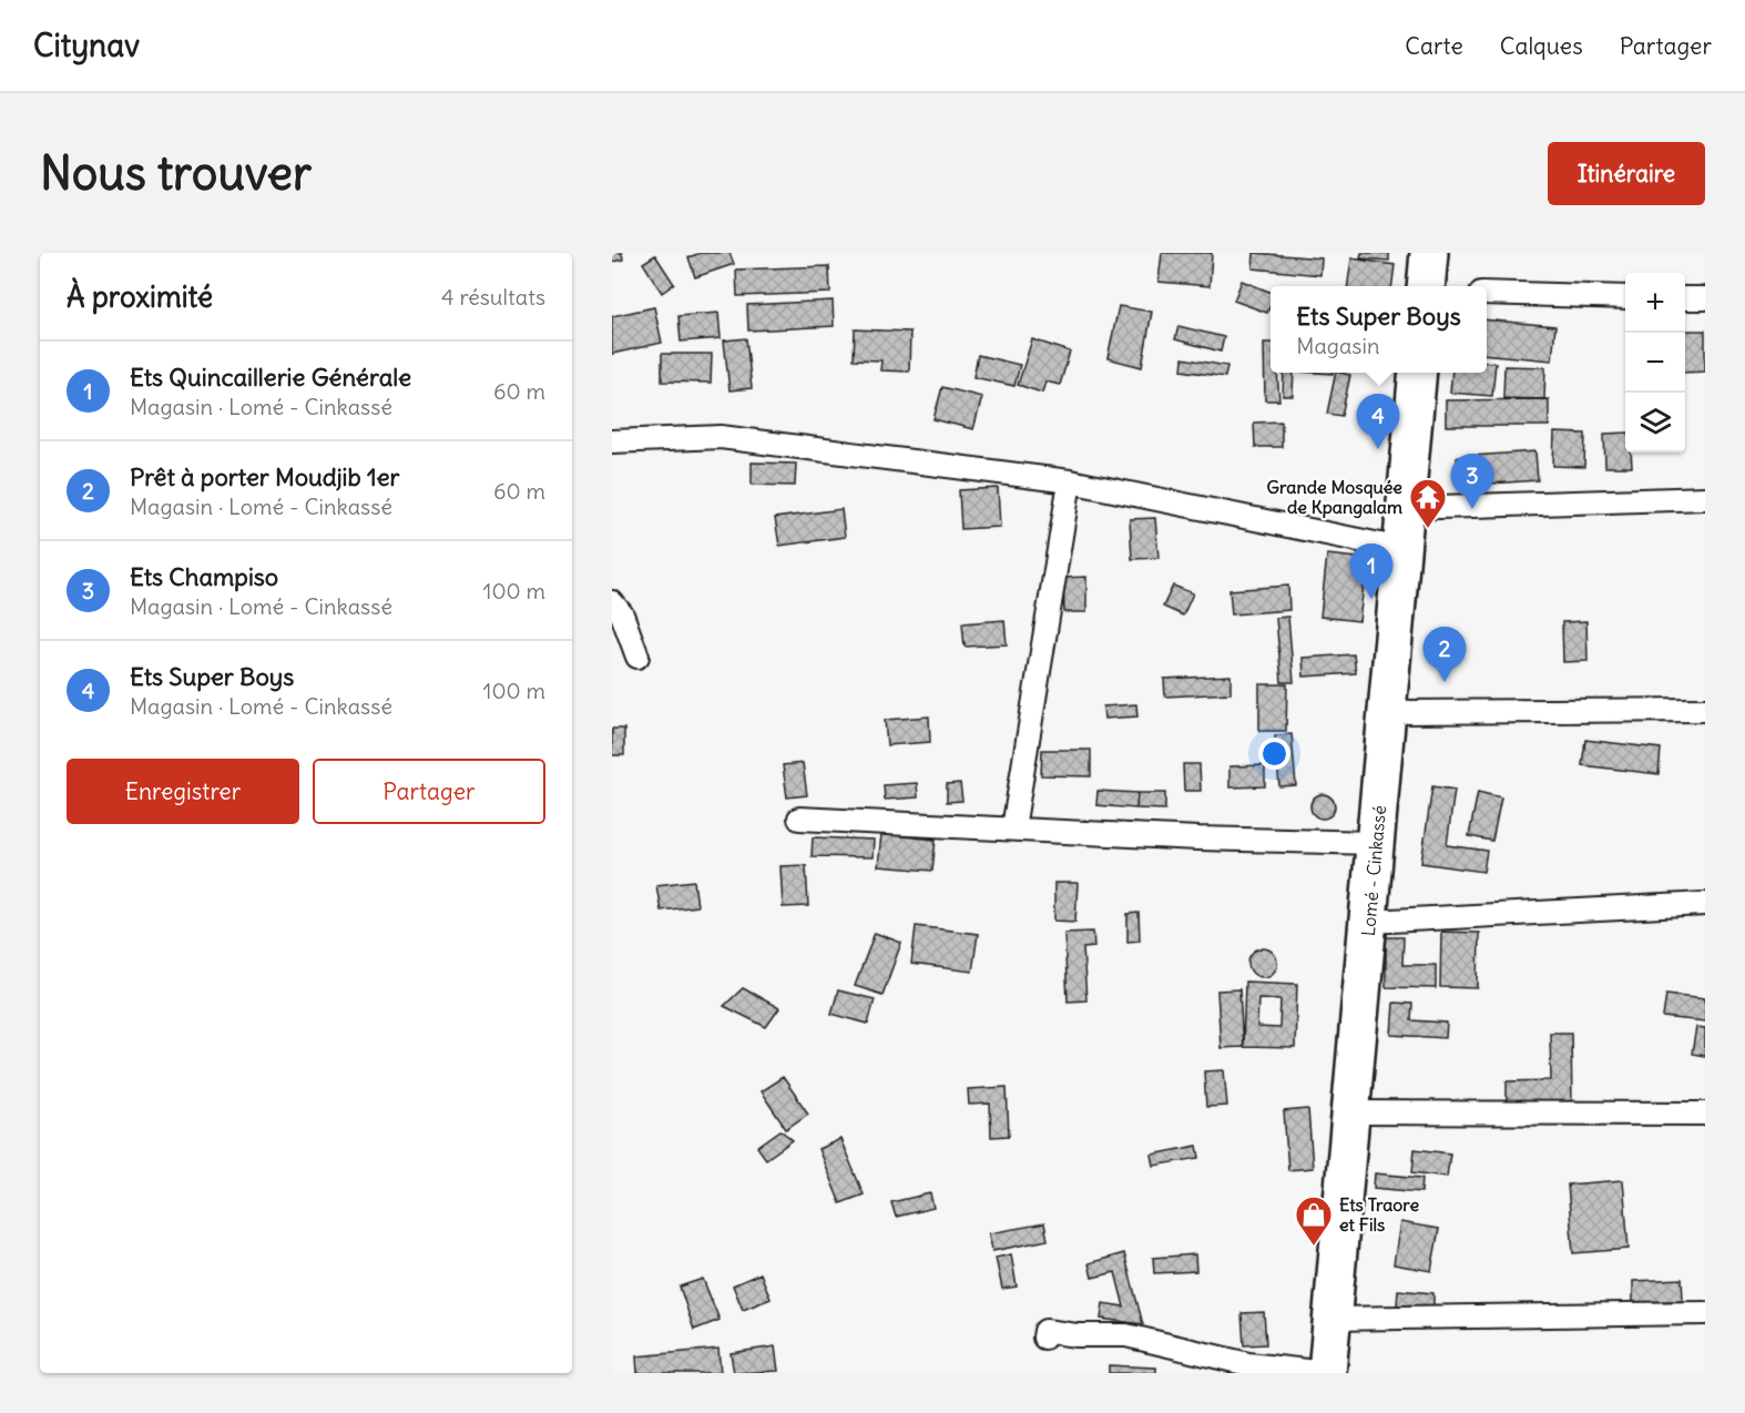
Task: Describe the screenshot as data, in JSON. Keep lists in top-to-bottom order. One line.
{"streets":{"highway":["Lomé - Cinkassé"]},"places":{"temple":["Grande Mosquée de Kpangalam"],"shop":["Ets Traore et Fils"]},"page":{"header":"Citynav","nav":["Carte","Calques","Partager"],"buttons":["Itinéraire",["Enregistrer","Partager"]],"title":"Nous trouver","heading":["À proximité","4 résultats"],"map_buttons":["+","−"],"popup":["Ets Super Boys","Magasin"],"list":[{"mark":"1","name":"Ets Quincaillerie Générale","note":"Magasin · Lomé - Cinkassé","value":"60 m"},{"mark":"2","name":"Prêt à porter Moudjib 1er","note":"Magasin · Lomé - Cinkassé","value":"60 m"},{"mark":"3","name":"Ets Champiso","note":"Magasin · Lomé - Cinkassé","value":"100 m"},{"mark":"4","name":"Ets Super Boys","note":"Magasin · Lomé - Cinkassé","value":"100 m"}],"pins":["4","3","1","2"]}}
